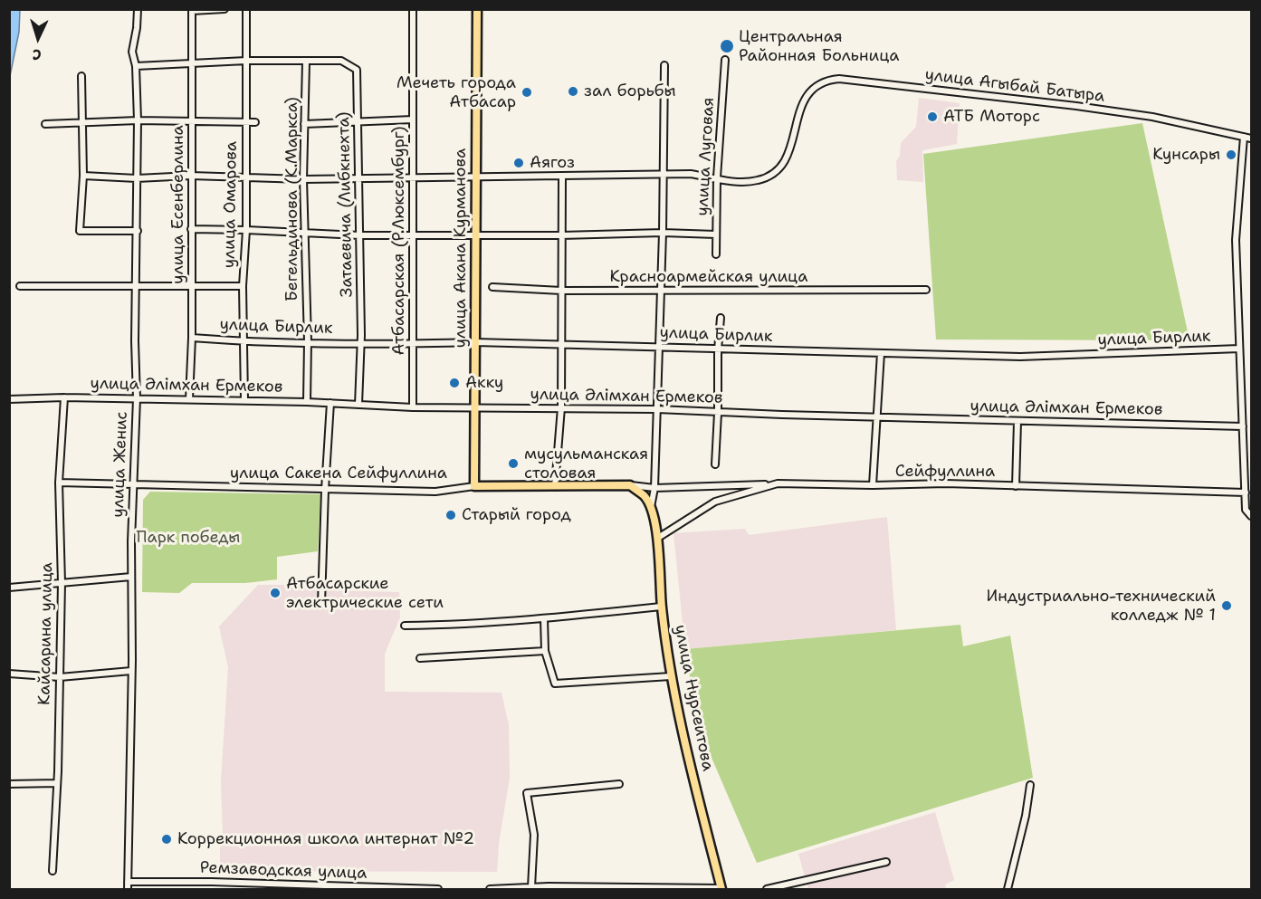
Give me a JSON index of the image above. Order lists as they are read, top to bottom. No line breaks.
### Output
{"streets":{"main road":["улица Акана Курманова","улица Сакена Сейфуллина","улица Нурсеитова"],"street":["улица Агыбай Батыра","улица Луговая","Бегельдинова (К.Маркса)","улица Есенберлина","улица Омарова","Затаевича (Либкнехта)","Атбасарская (Р.Люксембург)","Красноармейская улица","улица Бирлик","улица Әлімхан Ермеков","улица Женис","Сейфуллина","Кайсарина улица","Ремзаводская улица"]},"crossings":[["улица Агыбай Батыра","улица Луговая"],["улица Агыбай Батыра","Бегельдинова (К.Маркса)"],["улица Агыбай Батыра","улица Есенберлина"],["улица Агыбай Батыра","улица Омарова"],["улица Агыбай Батыра","Затаевича (Либкнехта)"],["улица Агыбай Батыра","Атбасарская (Р.Люксембург)"],["улица Агыбай Батыра","улица Акана Курманова"],["улица Агыбай Батыра","улица Женис"],["Бегельдинова (К.Маркса)","Затаевича (Либкнехта)"],["Бегельдинова (К.Маркса)","улица Бирлик"],["Бегельдинова (К.Маркса)","улица Әлімхан Ермеков"],["улица Есенберлина","улица Бирлик"],["улица Есенберлина","улица Әлімхан Ермеков"],["улица Омарова","улица Бирлик"],["улица Омарова","улица Әлімхан Ермеков"],["Затаевича (Либкнехта)","улица Бирлик"],["Затаевича (Либкнехта)","улица Әлімхан Ермеков"],["Атбасарская (Р.Люксембург)","улица Бирлик"],["Атбасарская (Р.Люксембург)","улица Әлімхан Ермеков"],["улица Акана Курманова","улица Бирлик"],["улица Акана Курманова","улица Әлімхан Ермеков"],["улица Акана Курманова","улица Сакена Сейфуллина"],["улица Әлімхан Ермеков","улица Женис"],["улица Әлімхан Ермеков","Кайсарина улица"],["улица Женис","улица Сакена Сейфуллина"],["улица Женис","Ремзаводская улица"],["Сейфуллина","улица Сакена Сейфуллина"],["Сейфуллина","улица Нурсеитова"],["улица Сакена Сейфуллина","Кайсарина улица"],["улица Сакена Сейфуллина","улица Нурсеитова"]],"parks":["Парк победы"],"places":["Центральная Районная Больница","зал борьбы","Мечеть города Атбасар","АТБ Моторс","Кунсары","Аягоз","Акку","мусульманская столовая","Старый город","Атбасарские электрические сети","Индустриально-технический колледж № 1","Коррекционная школа интернат №2"],"north":"bottom"}
